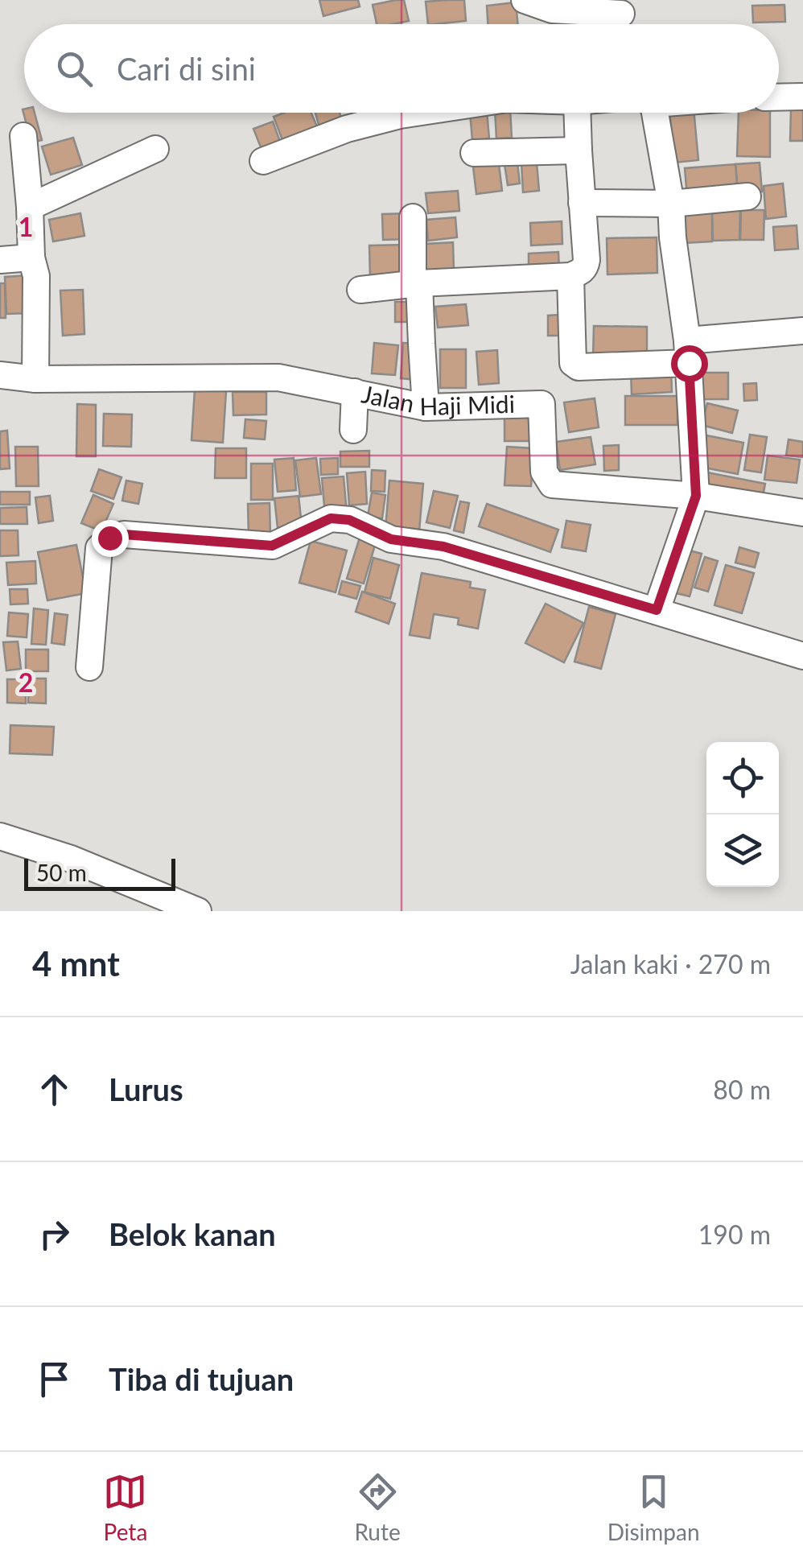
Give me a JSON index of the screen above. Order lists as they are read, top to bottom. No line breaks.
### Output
{"streets":{"street":["Jalan Haji Midi"]},"scale_bar":"50 m","page":{"search":"Cari di sini","scale":"50 m","heading":["4 mnt","Jalan kaki · 270 m"],"list":[["Lurus","80 m"],["Belok kanan","190 m"],"Tiba di tujuan"],"nav":["Peta","Rute","Disimpan"]},"grid":{"rows":["1","2"]}}
